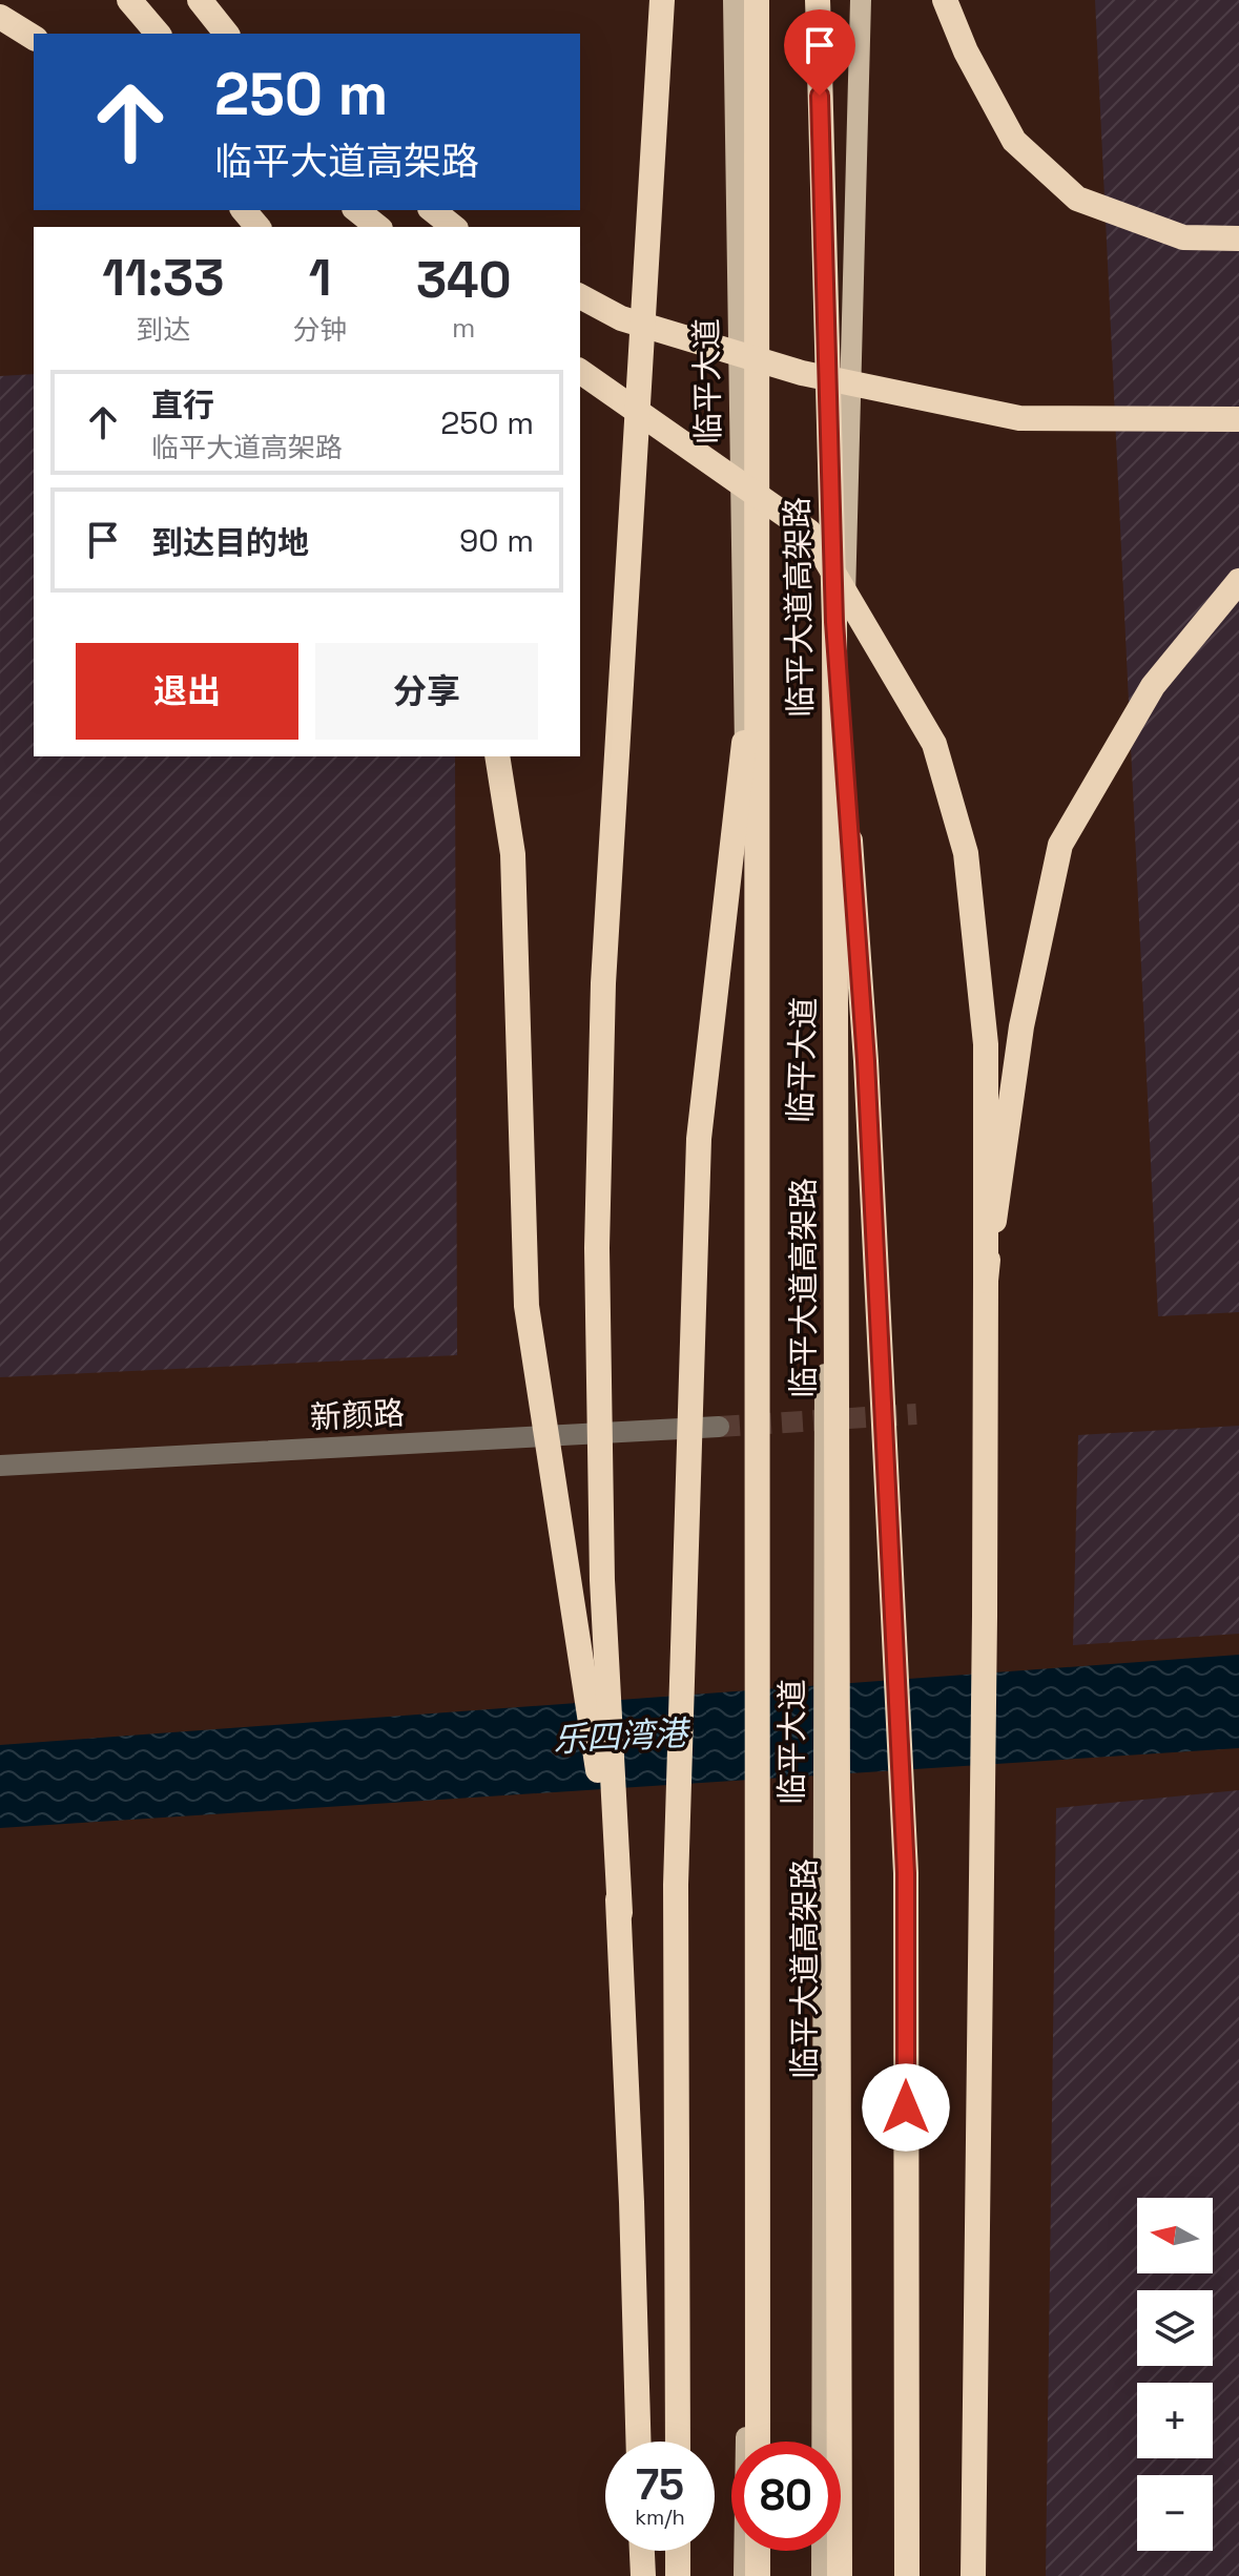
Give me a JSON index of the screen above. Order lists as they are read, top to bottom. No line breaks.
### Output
{"streets":{"highway":["临平大道高架路"],"main road":["临平大道"],"street":["新颜路"]},"water":["乐四湾港"],"north":"left","page":{"turn":["250 m","临平大道高架路"],"eta":["11:33","到达","1","分钟","340","m"],"list":[{"name":"直行","note":"临平大道高架路","value":"250 m"},{"name":"到达目的地","value":"90 m"}],"buttons":["退出","分享"],"map_buttons":["+","−"],"speed":"75 km/h","limit":"80"}}
